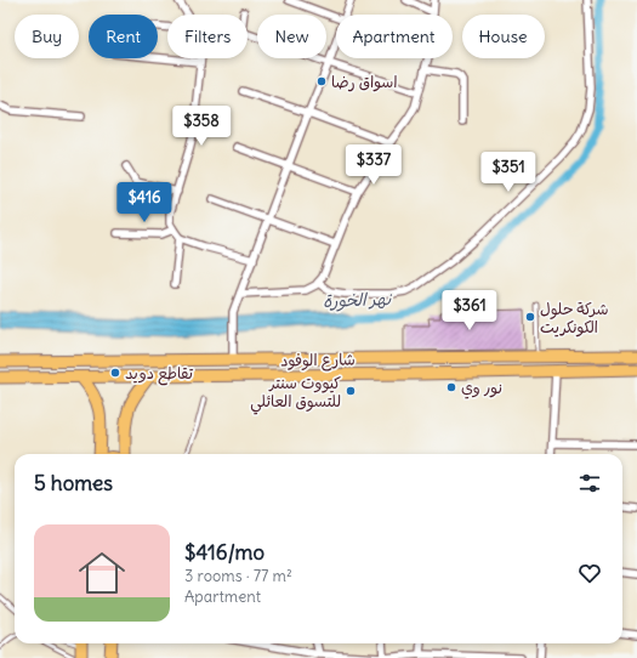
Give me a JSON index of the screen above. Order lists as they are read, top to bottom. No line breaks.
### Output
{"streets":{"main road":["شارع الوفود"]},"water":["نهر الخورة"],"places":["اسواق رضا","شركة حلول الكونكريت","تقاطع دويد","نور وي","كيووت سنتر للتسوق العائلي"],"page":{"chip":["Buy","Rent","Filters","New","Apartment","House"],"price":["$358","$337","$351","$416","$361"],"heading":"5 homes","list":[{"name":"$416/mo","note":"3 rooms · 77 m² · Apartment"}]}}
